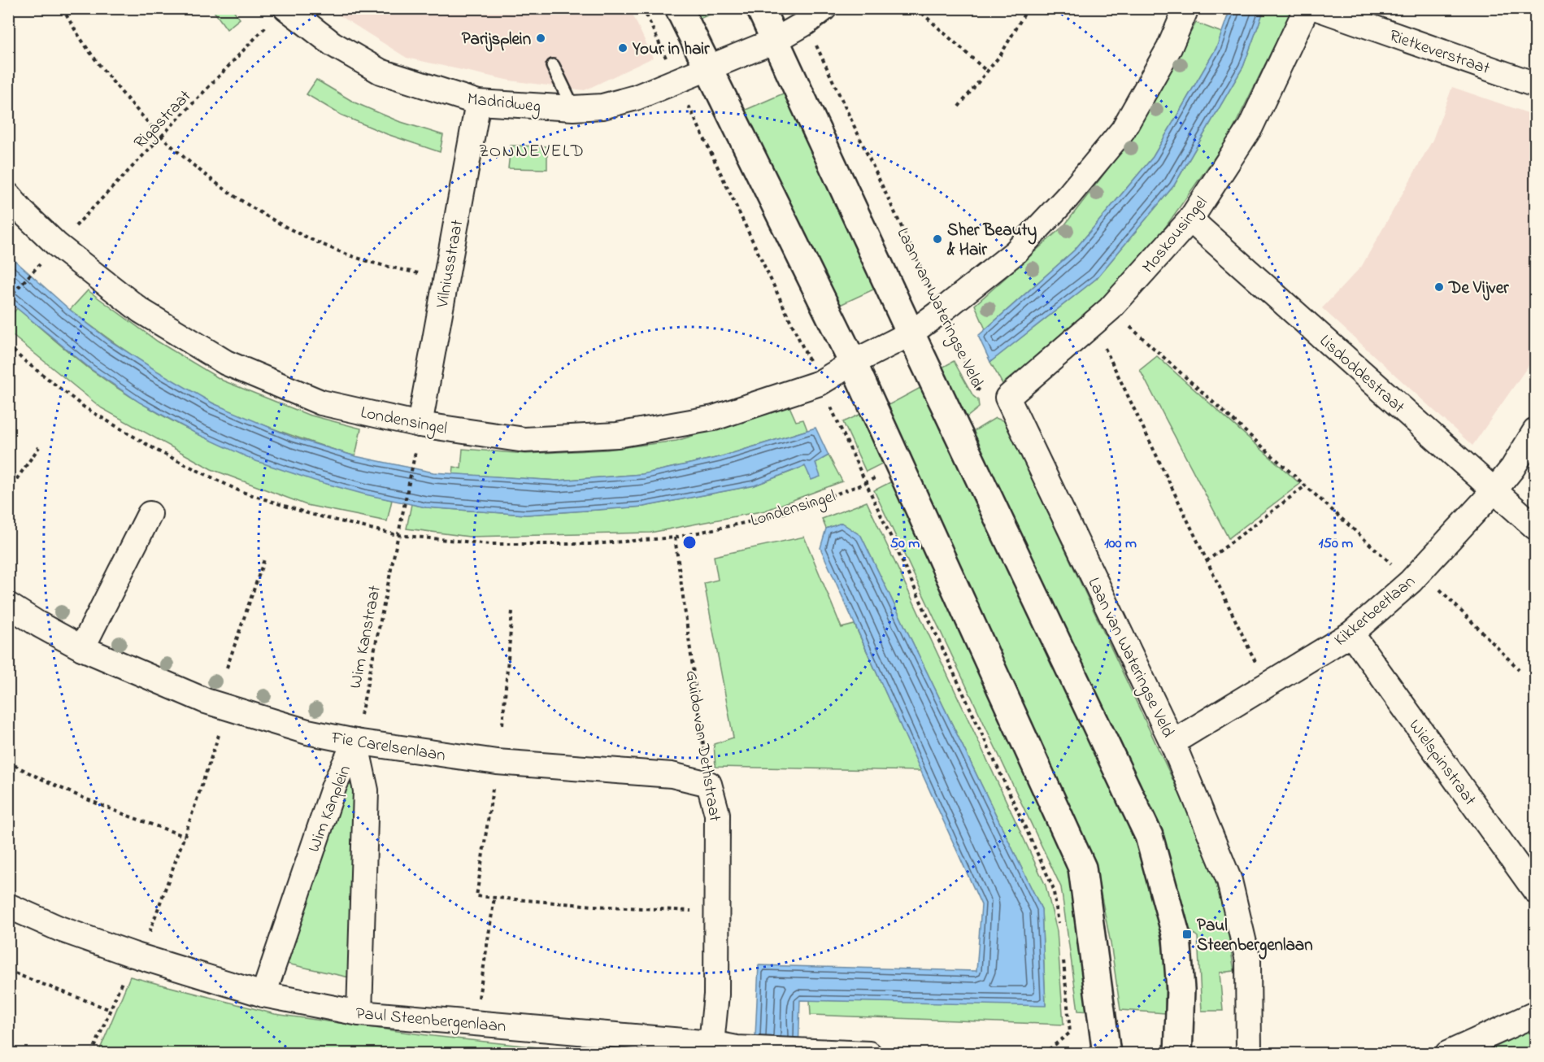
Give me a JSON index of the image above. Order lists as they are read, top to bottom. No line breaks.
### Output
{"streets":{"street":["Rietkeverstraat","Madridweg","Moskousingel","Vilniusstraat","Laan van Wateringse Veld","Lisdoddestraat","Londensingel","Kikkerbeetlaan","Fie Carelsenlaan","Guido van Dethstraat","Wielspinstraat","Wim Kanplein","Paul Steenbergenlaan"],"path":["Rigastraat","Wim Kanstraat"]},"crossings":[["Madridweg","Rigastraat"],["Madridweg","Vilniusstraat"],["Rigastraat","Londensingel"],["Moskousingel","Laan van Wateringse Veld"],["Moskousingel","Lisdoddestraat"],["Vilniusstraat","Londensingel"],["Laan van Wateringse Veld","Kikkerbeetlaan"],["Lisdoddestraat","Kikkerbeetlaan"],["Londensingel","Wim Kanstraat"],["Londensingel","Guido van Dethstraat"],["Kikkerbeetlaan","Wielspinstraat"],["Wim Kanstraat","Fie Carelsenlaan"],["Wim Kanstraat","Wim Kanplein"],["Fie Carelsenlaan","Guido van Dethstraat"],["Fie Carelsenlaan","Wim Kanplein"],["Guido van Dethstraat","Paul Steenbergenlaan"],["Wim Kanplein","Paul Steenbergenlaan"]],"districts":["ZONNEVELD"],"places":{"other":["Parijsplein","Your in hair","Sher Beauty & Hair","De Vijver"],"transit":["Paul Steenbergenlaan"]},"rings":["50 m","100 m","150 m"]}
